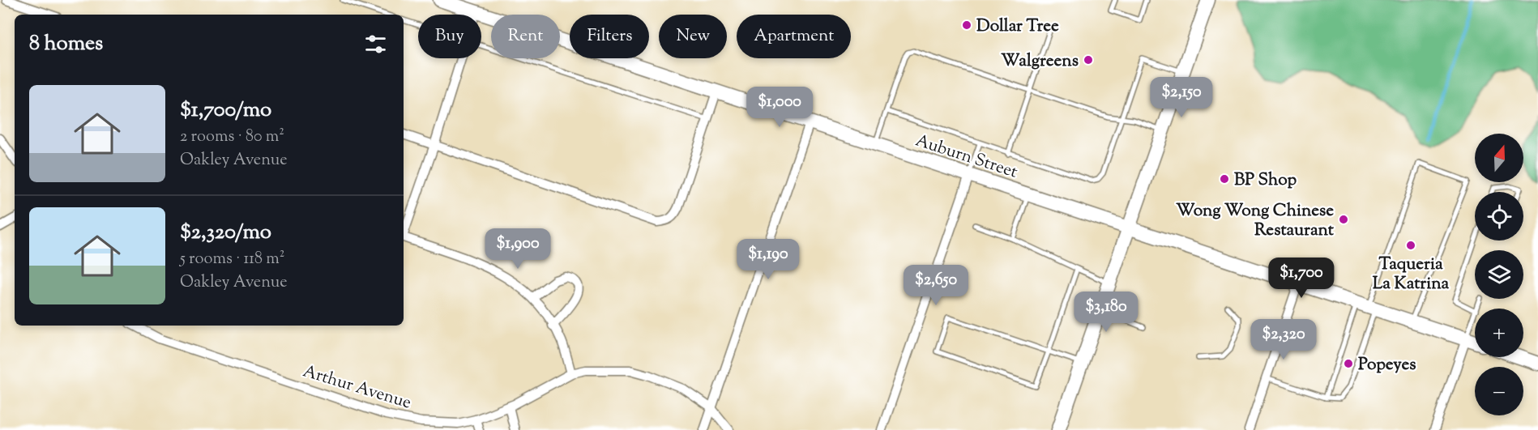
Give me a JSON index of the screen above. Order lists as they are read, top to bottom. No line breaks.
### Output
{"streets":{"main road":["Auburn Street"],"street":["Arthur Avenue"]},"places":["Dollar Tree","Walgreens","BP Shop","Wong Wong Chinese Restaurant","Taqueria La Katrina","Popeyes"],"north":"top","page":{"chip":["Buy","Rent","Filters","New","Apartment"],"heading":"8 homes","list":[{"name":"$1,700/mo","note":"2 rooms · 80 m² · Oakley Avenue"},{"name":"$2,320/mo","note":"5 rooms · 118 m² · Oakley Avenue"}],"price":["$2,150","$1,000","$1,900","$1,190","$1,700","$2,650","$3,180","$2,320"],"map_buttons":["+","−"]}}
